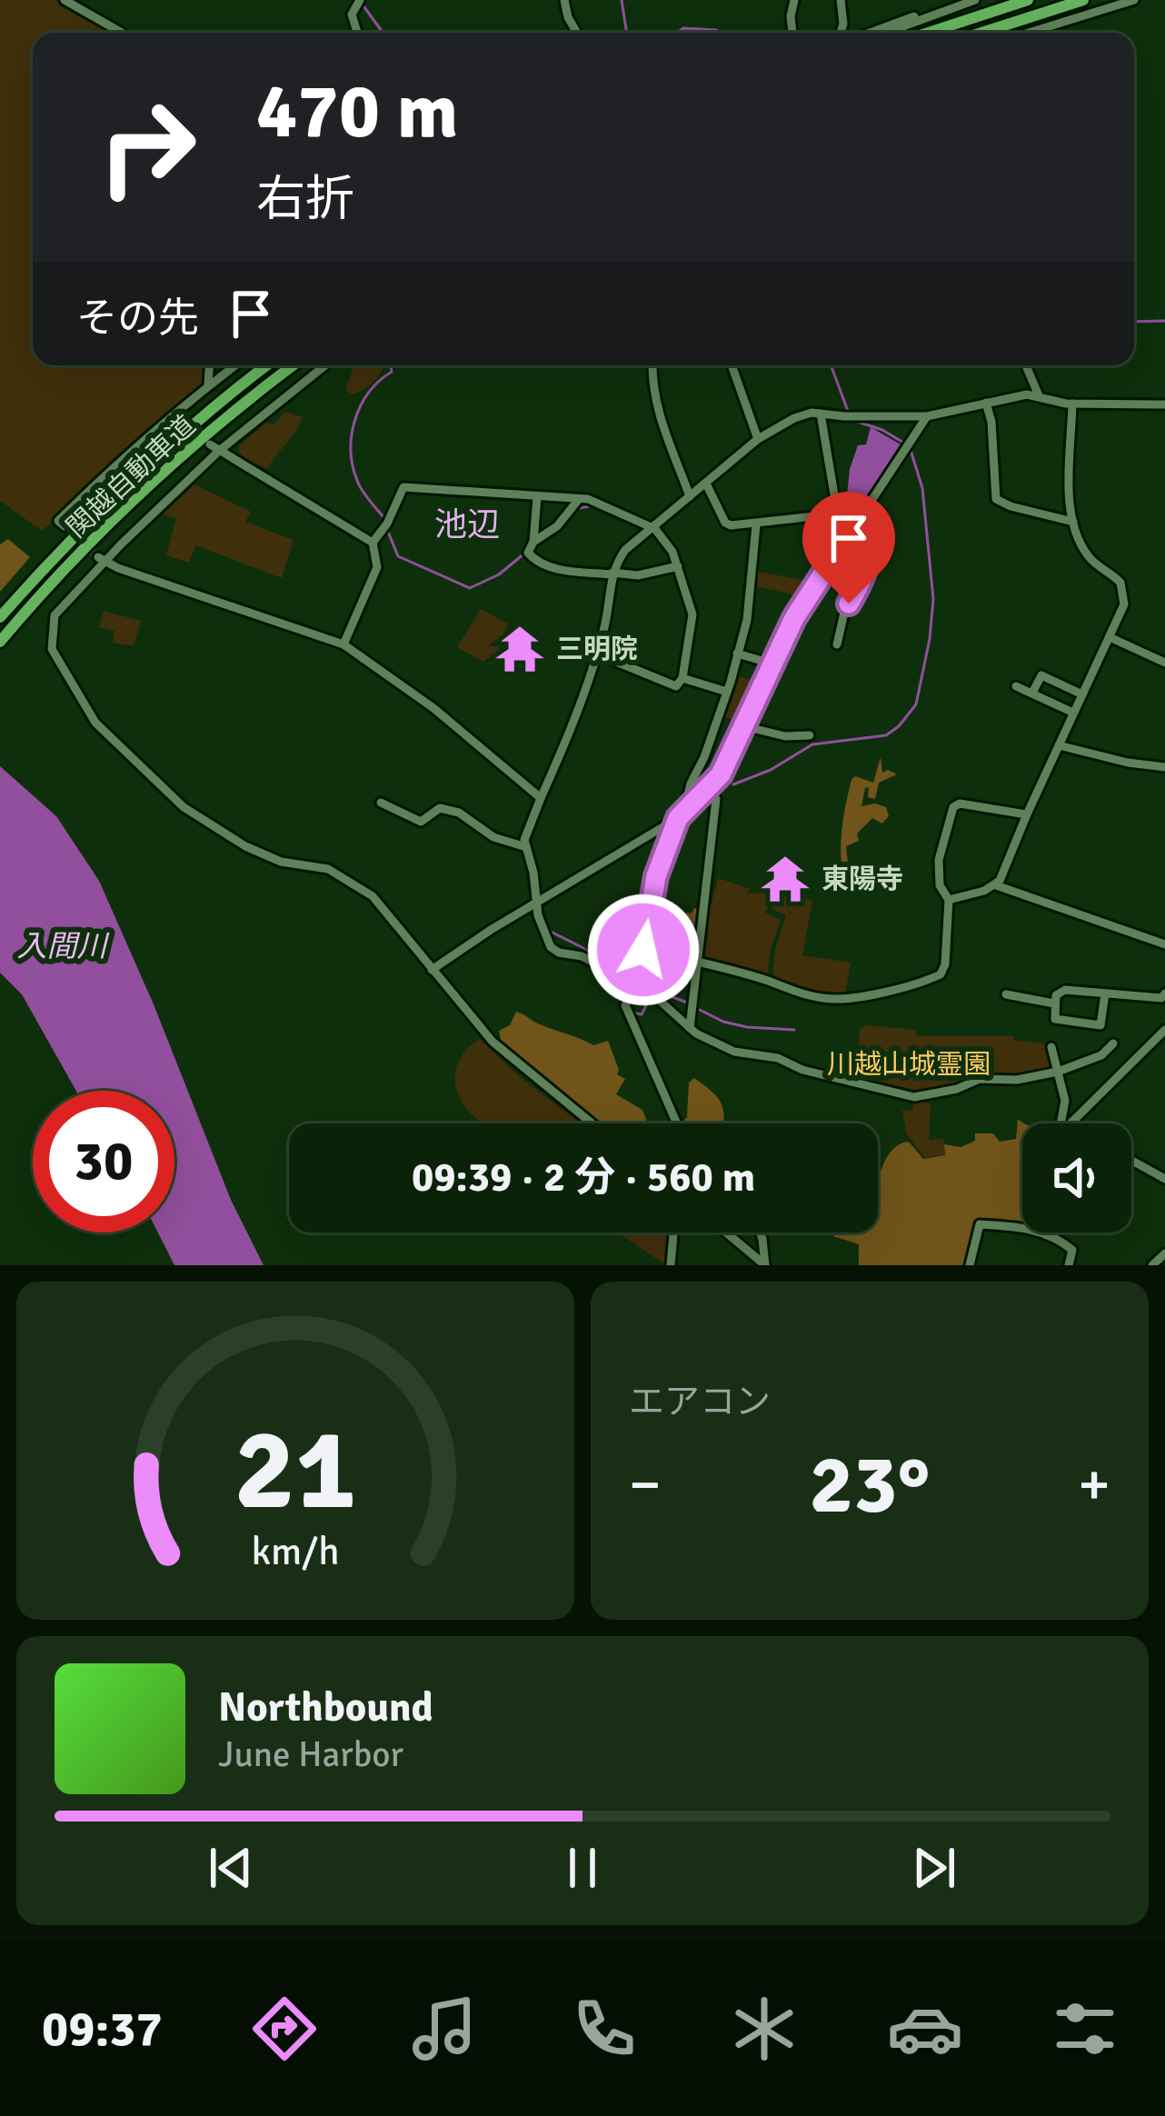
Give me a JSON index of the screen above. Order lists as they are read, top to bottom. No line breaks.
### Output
{"streets":{"highway":["関越自動車道"]},"districts":["池辺"],"water":["入間川"],"parks":["川越山城霊園"],"places":{"temple":["三明院","東陽寺"]},"page":{"turn":["470 m","右折"],"then":"その先","limit":"30","trip":"09:39 · 2 分 · 560 m","tile":"エアコン","heat":["−","23°","+"],"song":["Northbound","June Harbor"],"tabs":"09:37","gauge":["21","km/h"]}}
